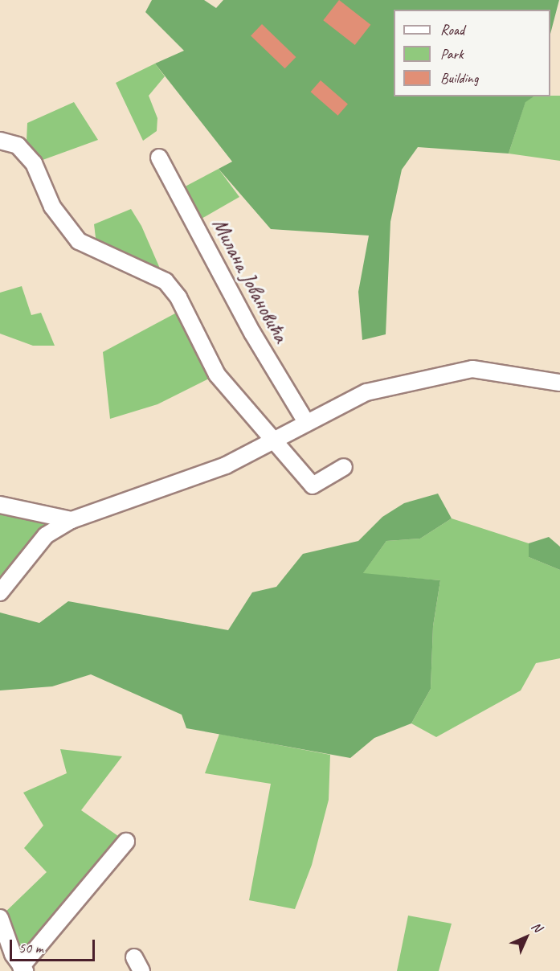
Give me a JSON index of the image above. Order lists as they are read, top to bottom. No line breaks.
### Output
{"streets":{"street":["Милана Јовановића"]},"legend":["Road","Park","Building"],"scale_bar":"50 m","north":"top right"}
